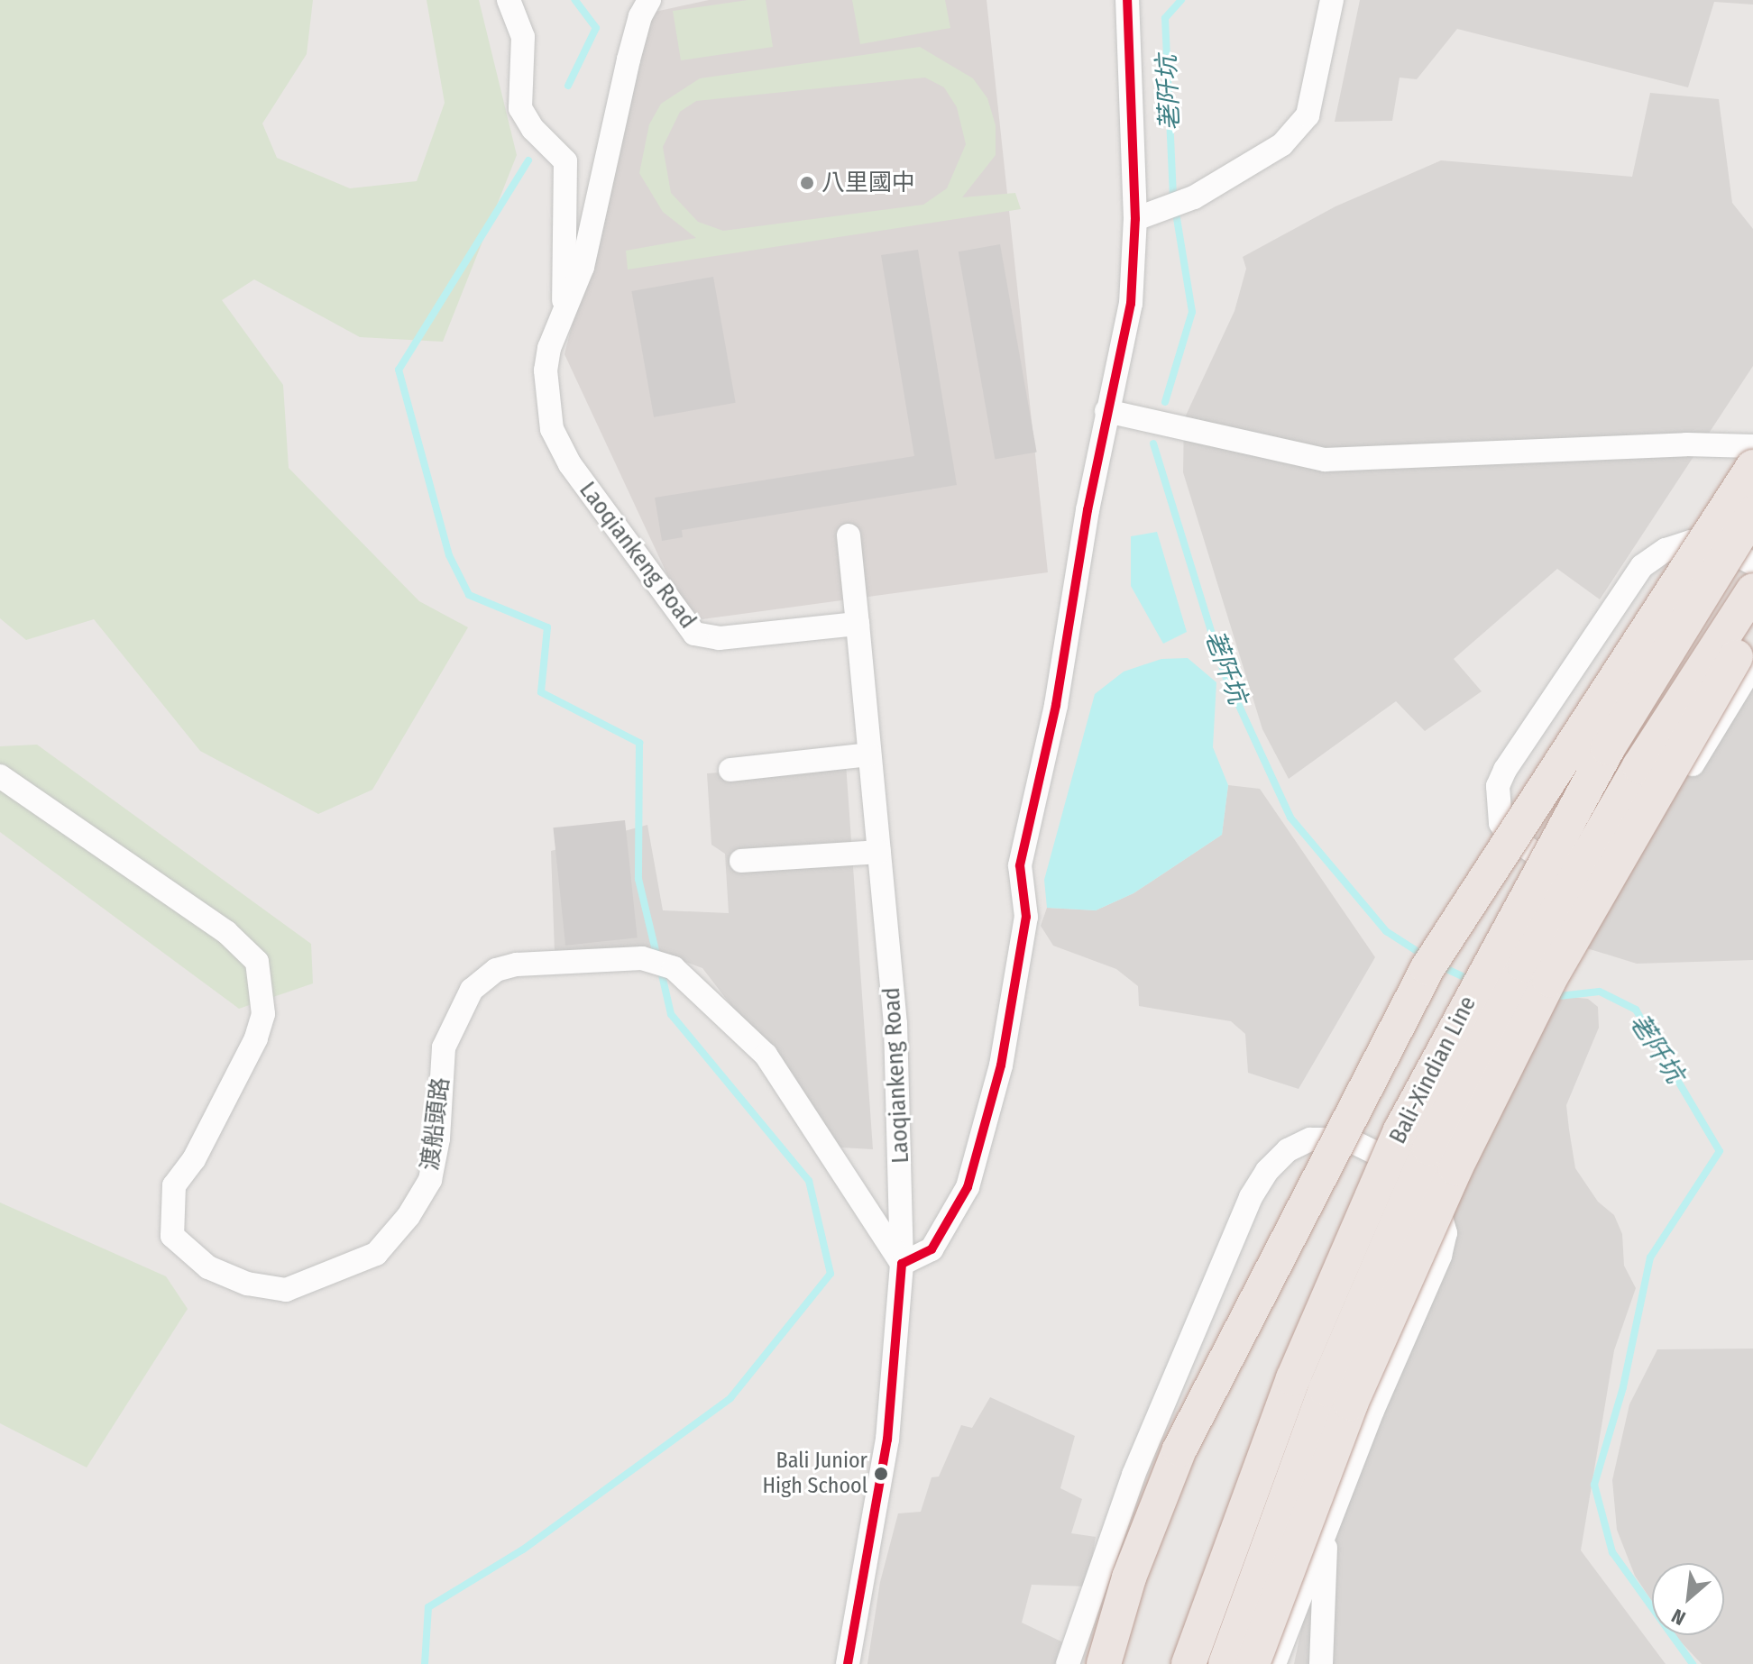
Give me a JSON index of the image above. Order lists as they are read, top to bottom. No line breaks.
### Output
{"streets":{"highway":["Bali-Xindian Line"],"street":["Laoqiankeng Road","渡船頭路"]},"crossings":[["Laoqiankeng Road","渡船頭路"]],"water":["荖阡坑"],"places":["八里國中","Bali Junior High School"],"north":"bottom left"}
